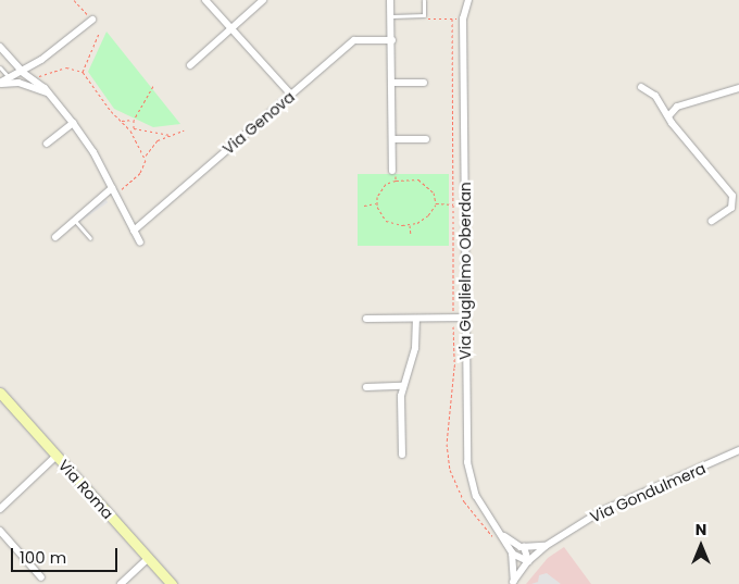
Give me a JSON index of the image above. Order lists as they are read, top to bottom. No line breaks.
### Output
{"streets":{"main road":["Via Roma"],"street":["Via Genova","Via Guglielmo Oberdan","Via Gondulmera"]},"crossings":[["Via Guglielmo Oberdan","Via Gondulmera"]],"scale_bar":"100 m","north":"top"}
